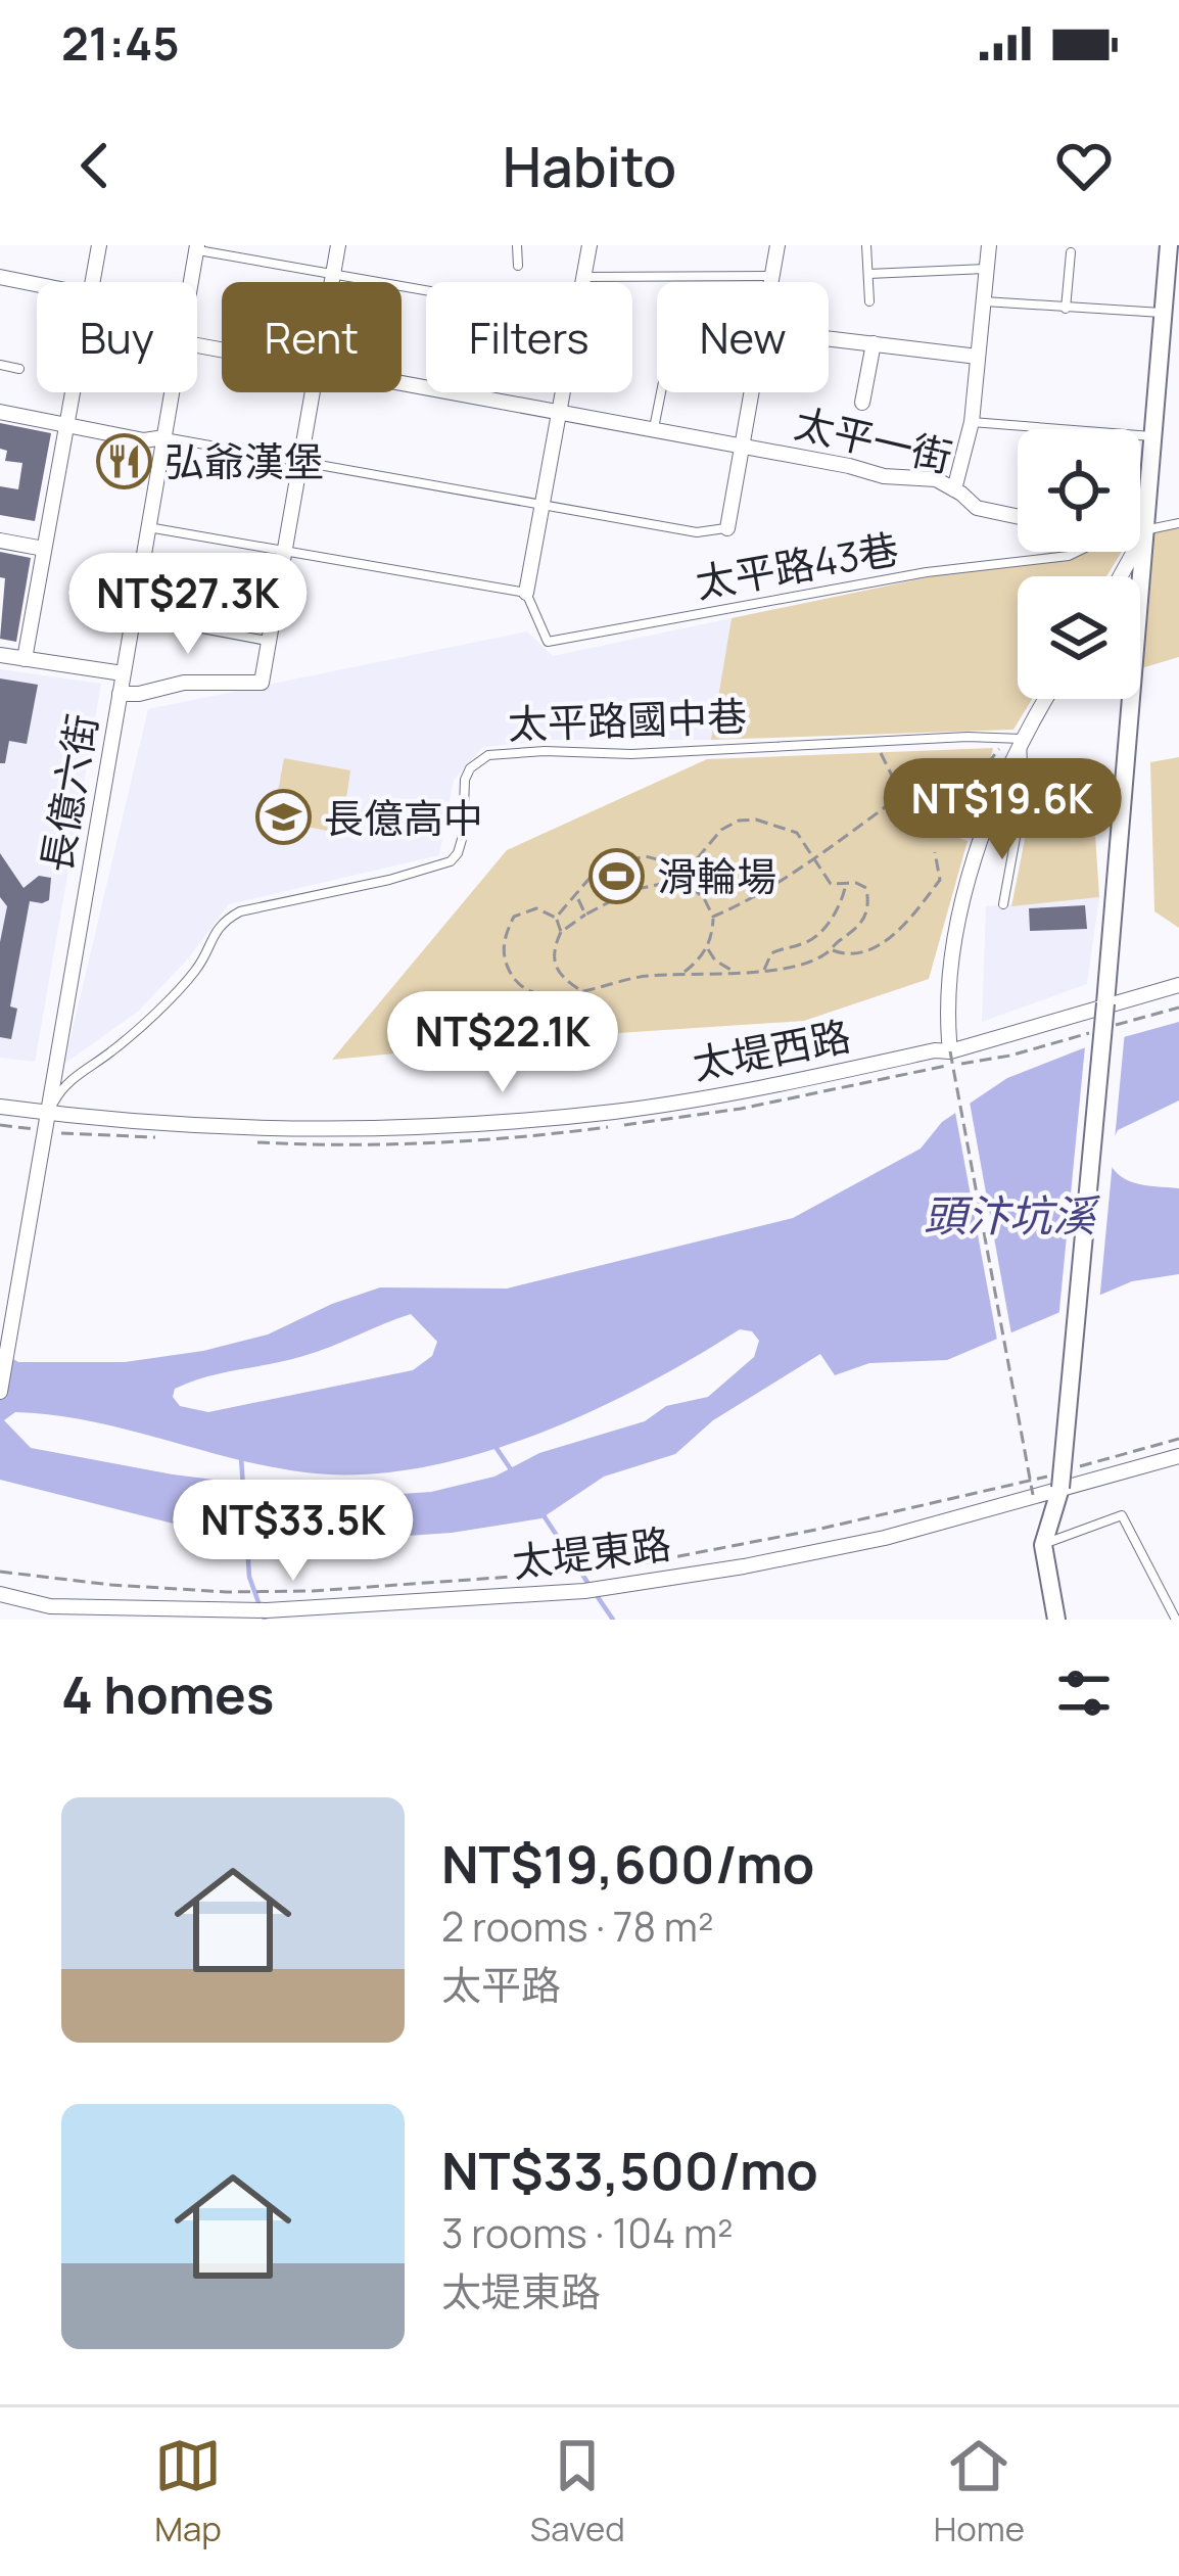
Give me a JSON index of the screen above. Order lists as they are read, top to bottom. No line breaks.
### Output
{"streets":{"street":["太平一街","長億六街","太堤西路","太堤東路"],"lane":["太平路43巷","太平路國中巷"]},"crossings":[["太平路國中巷","長億六街"],["太平路國中巷","太堤西路"],["長億六街","太堤西路"]],"water":["頭汴坑溪"],"places":{"restaurant":["弘爺漢堡"],"school or university":["長億高中"],"sports":["滑輪場"]},"page":{"status":"21:45","header":"Habito","chip":["Buy","Rent","Filters","New"],"price":["NT$27.3K","NT$19.6K","NT$22.1K","NT$33.5K"],"heading":"4 homes","list":[{"name":"NT$19,600/mo","note":"2 rooms · 78 m² · 太平路"},{"name":"NT$33,500/mo","note":"3 rooms · 104 m² · 太堤東路"}],"tabs":["Map","Saved","Home"]}}
